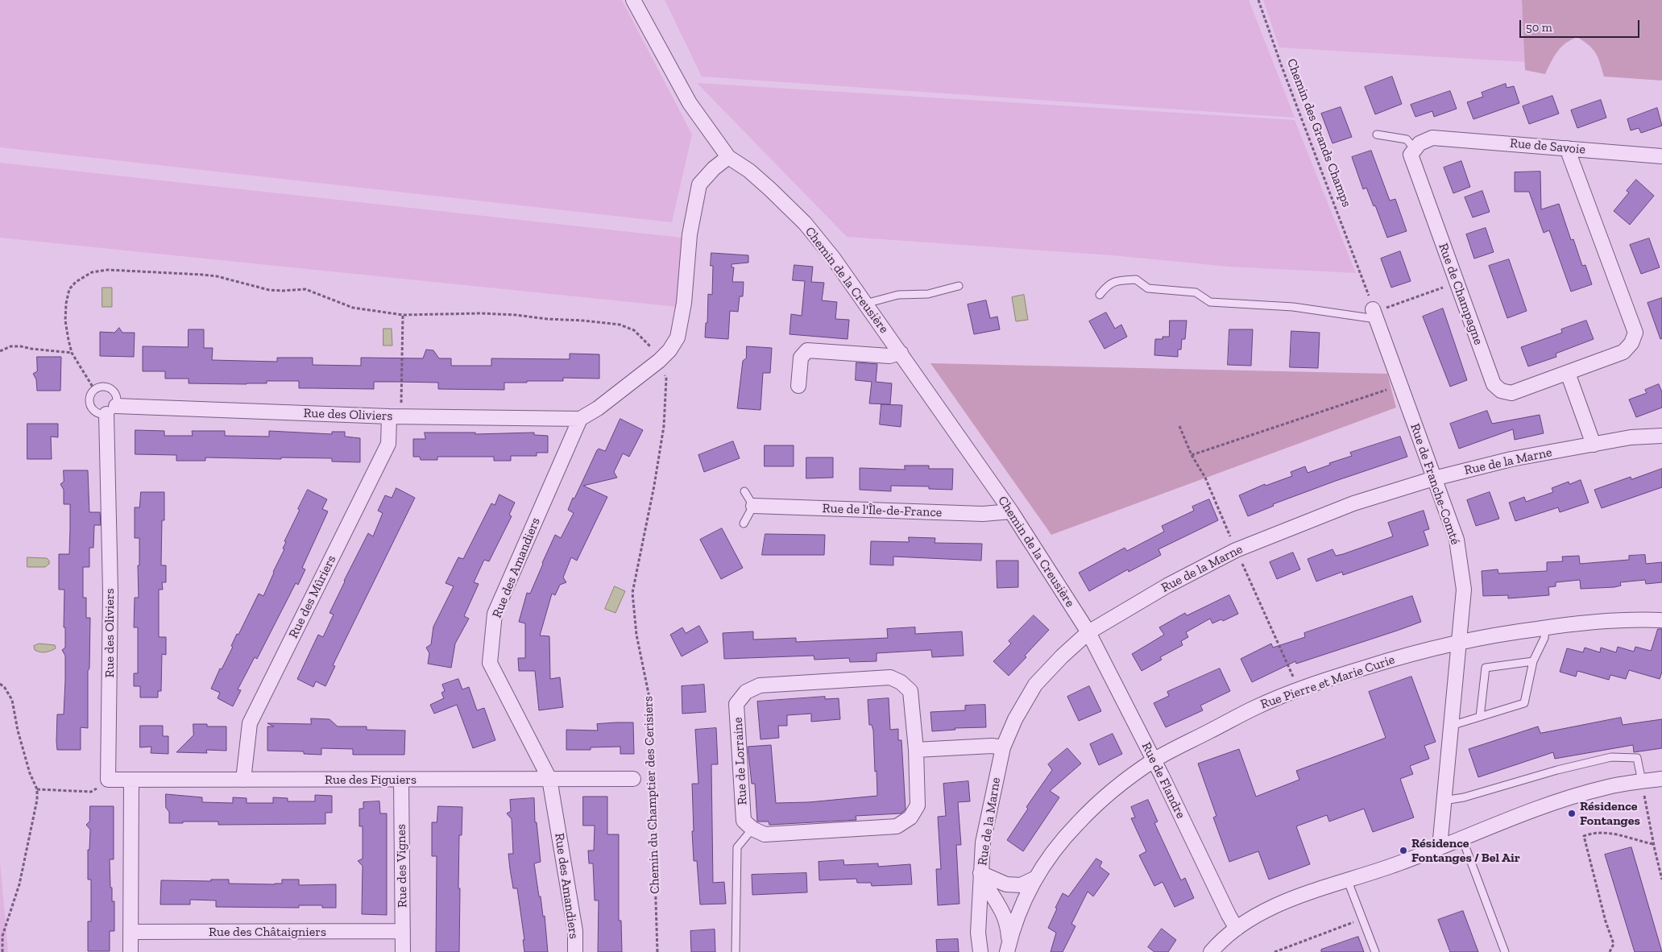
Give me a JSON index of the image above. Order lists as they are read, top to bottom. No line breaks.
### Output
{"streets":{"street":["Rue de Savoie","Chemin de la Creusière","Rue de Champagne","Rue des Oliviers","Rue de la Marne","Rue de Franche-Comté","Rue de l'Île-de-France","Rue des Amandiers","Rue des Mûriers","Rue Pierre et Marie Curie","Rue de Lorraine","Rue des Figuiers","Rue de Flandre","Rue des Vignes","Rue des Châtaigniers"],"path":["Chemin des Grands Champs","Chemin du Champtier des Cerisiers"]},"crossings":[["Chemin des Grands Champs","Rue de Franche-Comté"],["Rue de Savoie","Rue de Champagne"],["Chemin de la Creusière","Rue de la Marne"],["Chemin de la Creusière","Rue de l'Île-de-France"],["Chemin de la Creusière","Rue de Flandre"],["Rue des Oliviers","Rue des Amandiers"],["Rue des Oliviers","Rue des Mûriers"],["Rue des Oliviers","Rue des Figuiers"],["Rue de la Marne","Rue de Franche-Comté"],["Rue de la Marne","Rue de Flandre"],["Rue de Franche-Comté","Rue Pierre et Marie Curie"],["Rue des Amandiers","Rue des Figuiers"],["Rue des Mûriers","Rue des Figuiers"],["Rue Pierre et Marie Curie","Rue de Flandre"],["Rue des Figuiers","Rue des Vignes"],["Rue des Vignes","Rue des Châtaigniers"]],"places":["Résidence Fontanges","Résidence Fontanges / Bel Air"],"scale_bar":"50 m"}
